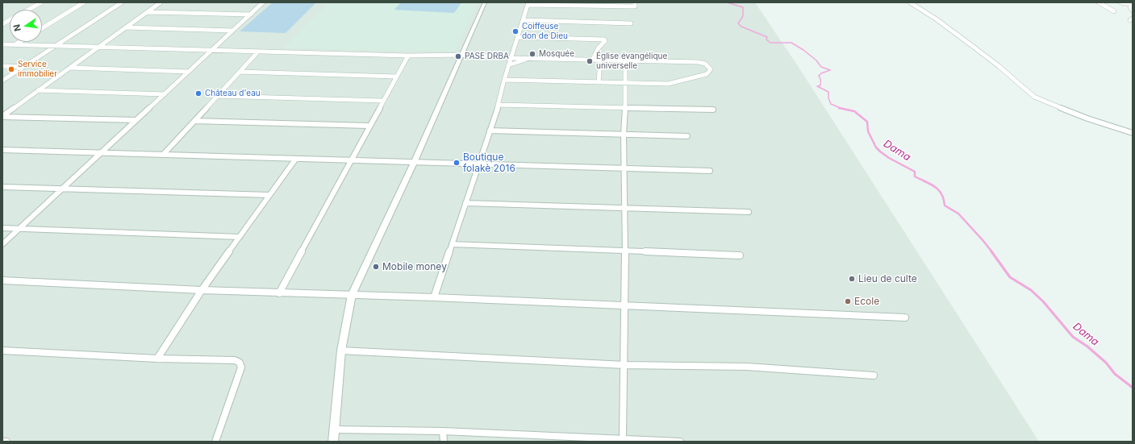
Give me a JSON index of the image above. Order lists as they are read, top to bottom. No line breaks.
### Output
{"water":["Dama"],"places":["Coiffeuse don de Dieu","Mosquée","PASE DRBA","Église évangélique universelle","Service immobilier","Château d'eau","Boutique folakè 2016","Mobile money","Lieu de culte","Ecole"],"north":"left"}
